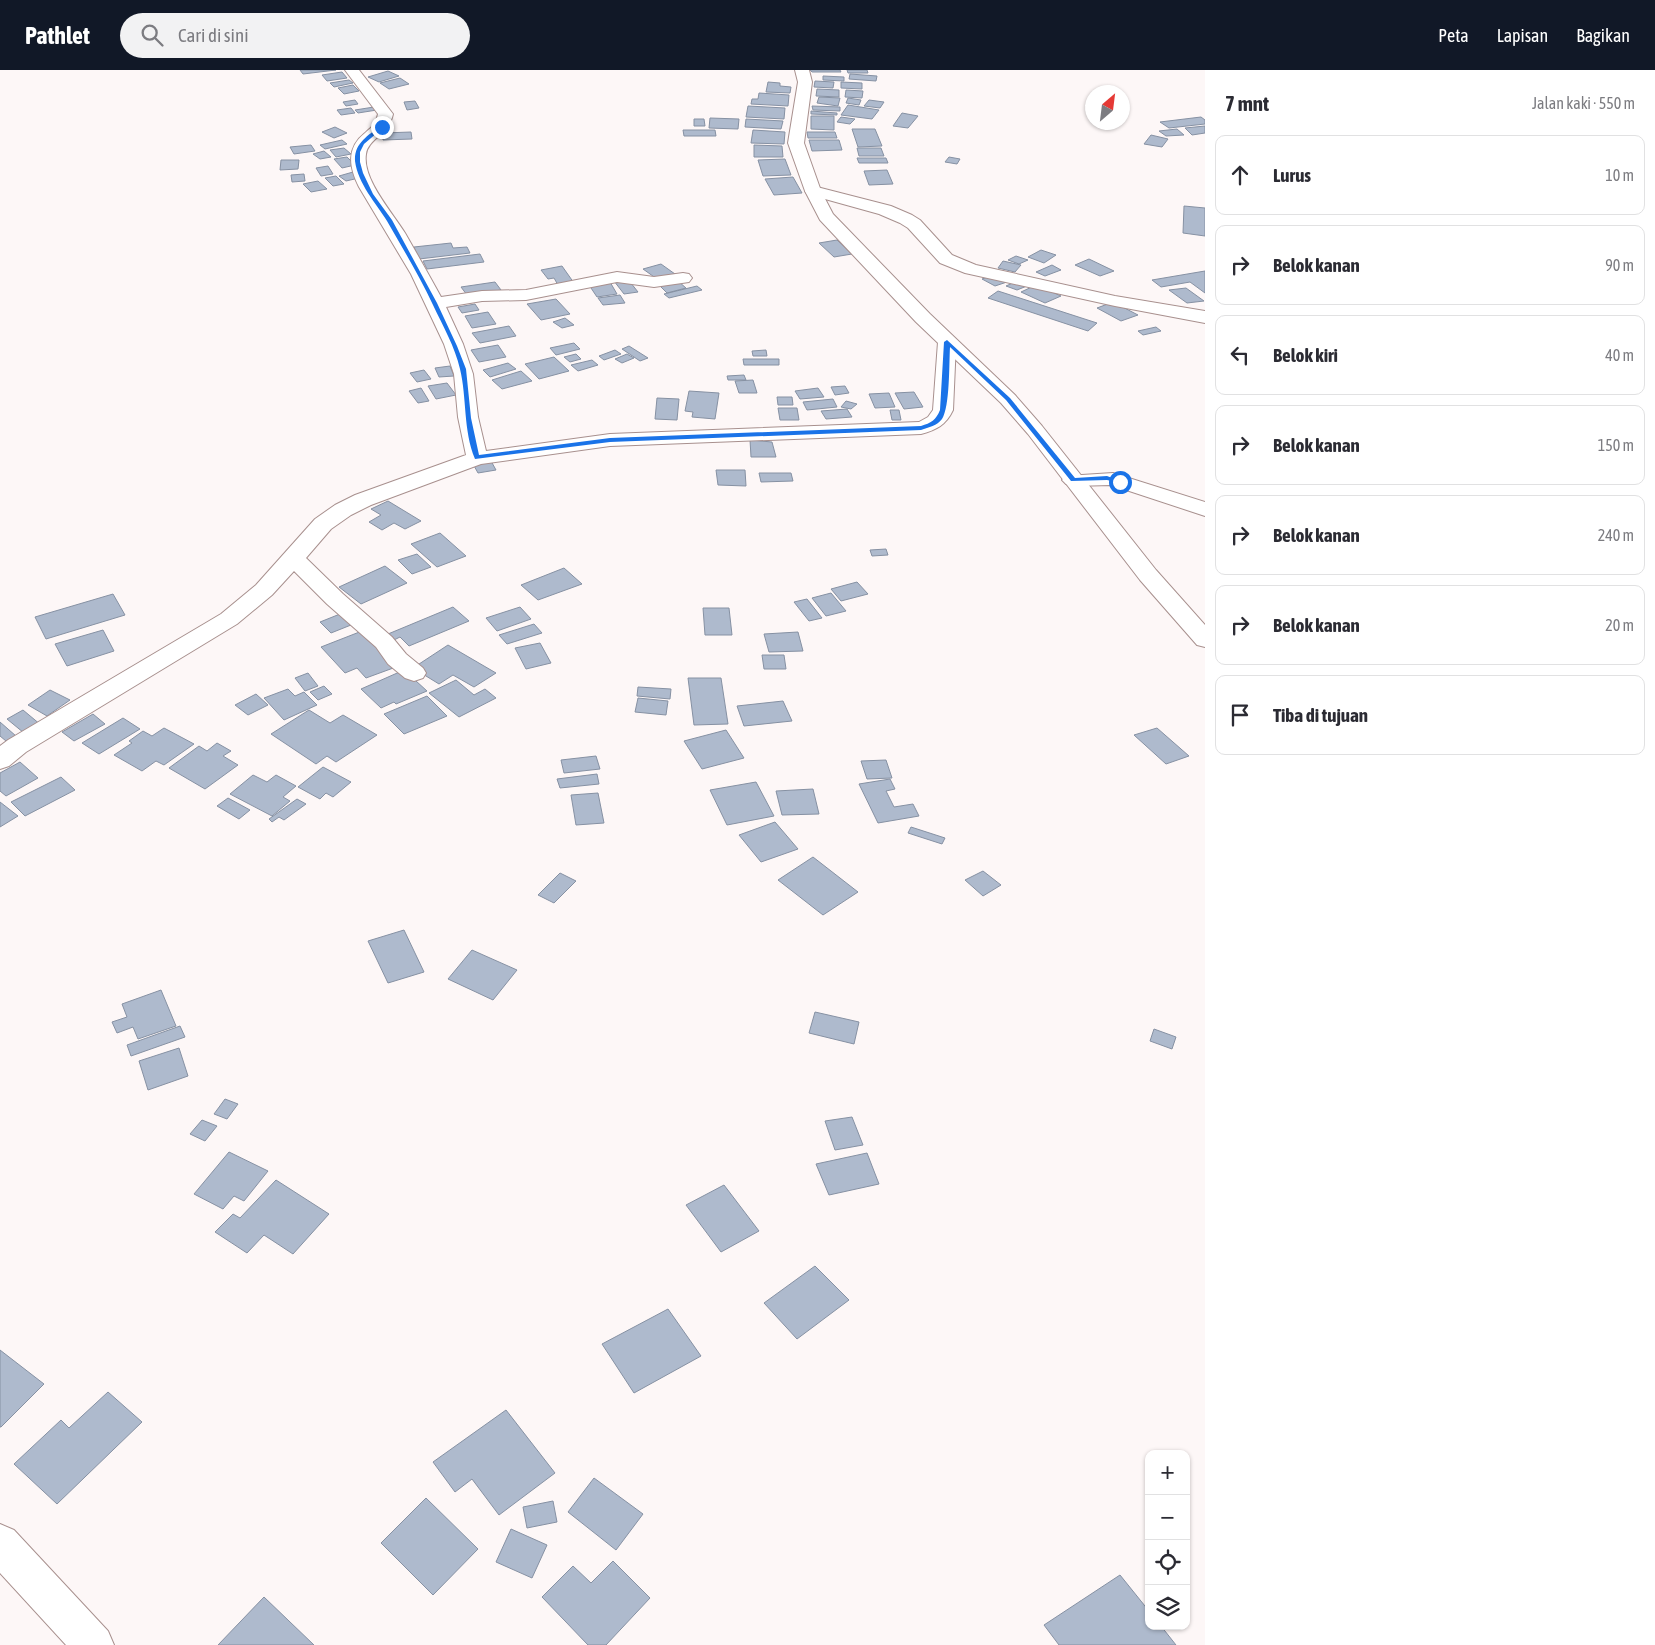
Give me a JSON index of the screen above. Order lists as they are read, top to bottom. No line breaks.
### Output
{"north":"top right","page":{"header":"Pathlet","search":"Cari di sini","nav":["Peta","Lapisan","Bagikan"],"heading":["7 mnt","Jalan kaki · 550 m"],"list":[["Lurus","10 m"],["Belok kanan","90 m"],["Belok kiri","40 m"],["Belok kanan","150 m"],["Belok kanan","240 m"],["Belok kanan","20 m"],"Tiba di tujuan"],"map_buttons":["+","−"]}}
